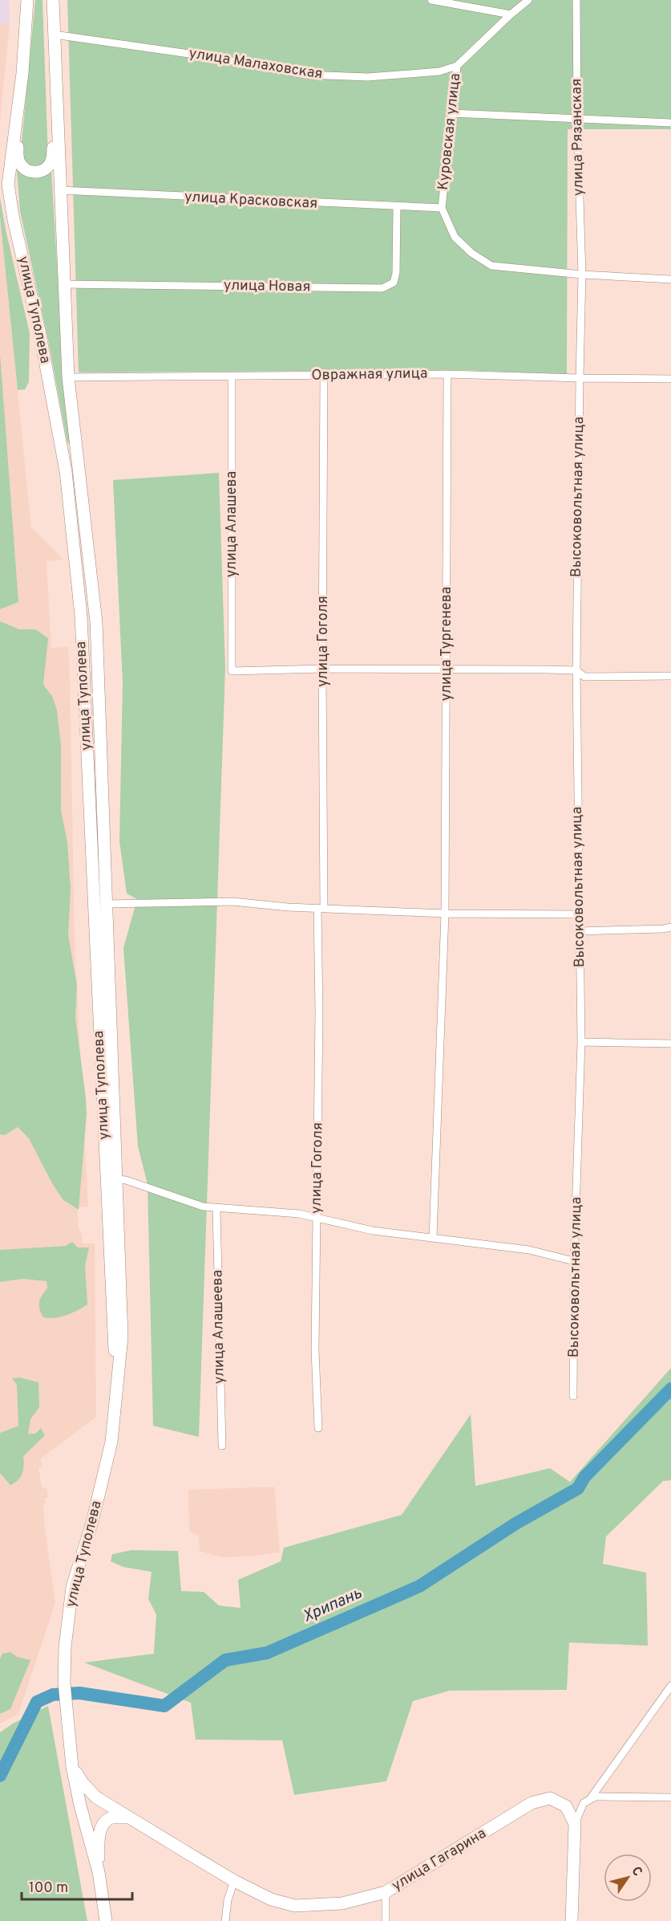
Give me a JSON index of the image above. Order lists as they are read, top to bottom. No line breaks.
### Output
{"streets":{"main road":["улица Туполева","улица Гагарина"],"street":["улица Малаховская","Куровская улица","улица Рязанская","улица Красковская","улица Новая","Овражная улица","Высоковольтная улица","улица Алашева","улица Гоголя","улица Тургенева","улица Алашеева"]},"crossings":[["улица Малаховская","Куровская улица"],["улица Малаховская","улица Туполева"],["Куровская улица","улица Красковская"],["улица Рязанская","Овражная улица"],["улица Рязанская","Высоковольтная улица"],["улица Красковская","улица Новая"],["улица Красковская","улица Туполева"],["улица Новая","улица Туполева"],["улица Туполева","Овражная улица"],["улица Туполева","улица Гагарина"],["Овражная улица","Высоковольтная улица"],["Овражная улица","улица Алашева"],["Овражная улица","улица Гоголя"],["Овражная улица","улица Тургенева"],["улица Алашева","улица Гоголя"]],"water":["Хрипань"],"scale_bar":"100 m","north":"top right"}
